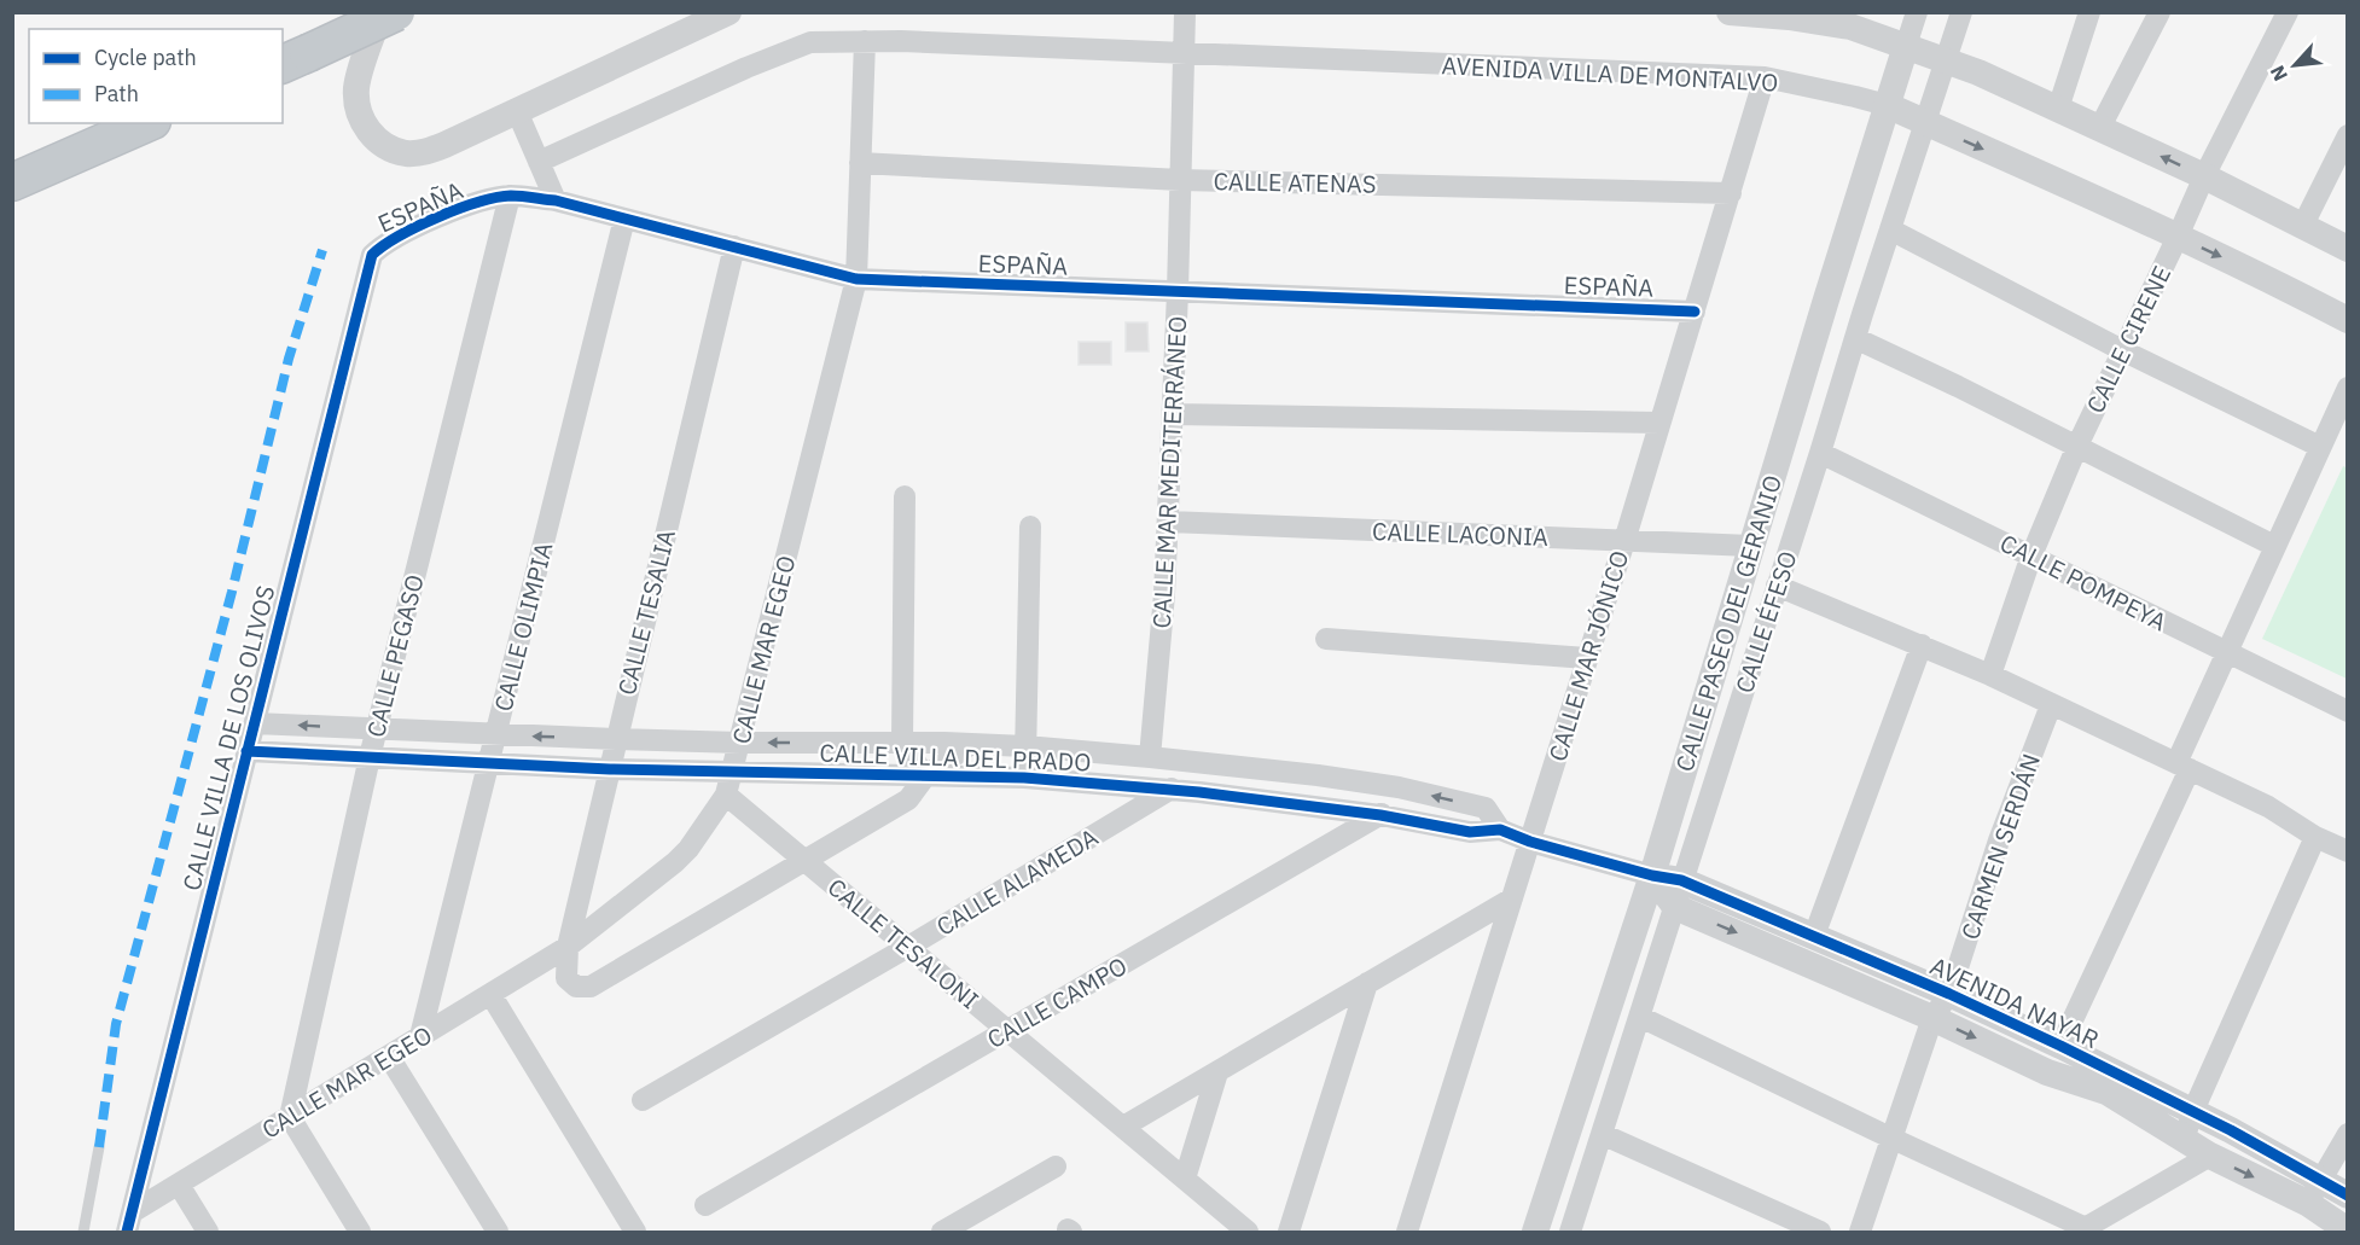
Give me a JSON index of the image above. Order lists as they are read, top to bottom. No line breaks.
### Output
{"streets":{"street":["AVENIDA VILLA DE MONTALVO","CALLE ATENAS","ESPAÑA","CALLE CIRENE","CALLE MAR MEDITERRÁNEO","CALLE LACONIA","CALLE POMPEYA","CALLE TESALIA","CALLE ÉFESO","CALLE PASEO DEL GERANIO","CALLE OLIMPIA","CALLE MAR EGEO","CALLE PEGASO","CALLE MAR JÓNICO","CALLE VILLA DE LOS OLIVOS","CALLE VILLA DEL PRADO","CARMEN SERDÁN","CALLE ALAMEDA","CALLE TESALONI","CALLE CAMPO","AVENIDA NAYAR"]},"crossings":[["AVENIDA VILLA DE MONTALVO","CALLE CIRENE"],["AVENIDA VILLA DE MONTALVO","CALLE MAR MEDITERRÁNEO"],["AVENIDA VILLA DE MONTALVO","CALLE ÉFESO"],["AVENIDA VILLA DE MONTALVO","CALLE PASEO DEL GERANIO"],["AVENIDA VILLA DE MONTALVO","CALLE MAR EGEO"],["AVENIDA VILLA DE MONTALVO","CALLE MAR JÓNICO"],["CALLE ATENAS","CALLE MAR MEDITERRÁNEO"],["CALLE ATENAS","CALLE MAR EGEO"],["CALLE ATENAS","CALLE MAR JÓNICO"],["ESPAÑA","CALLE MAR MEDITERRÁNEO"],["ESPAÑA","CALLE TESALIA"],["ESPAÑA","CALLE OLIMPIA"],["ESPAÑA","CALLE MAR EGEO"],["ESPAÑA","CALLE PEGASO"],["ESPAÑA","CALLE MAR JÓNICO"],["ESPAÑA","CALLE VILLA DE LOS OLIVOS"],["CALLE CIRENE","CALLE POMPEYA"],["CALLE MAR MEDITERRÁNEO","CALLE LACONIA"],["CALLE MAR MEDITERRÁNEO","CALLE VILLA DEL PRADO"],["CALLE LACONIA","CALLE PASEO DEL GERANIO"],["CALLE LACONIA","CALLE MAR JÓNICO"],["CALLE POMPEYA","CALLE ÉFESO"],["CALLE TESALIA","CALLE MAR EGEO"],["CALLE TESALIA","CALLE VILLA DEL PRADO"],["CALLE TESALIA","CALLE TESALONI"],["CALLE ÉFESO","AVENIDA NAYAR"],["CALLE PASEO DEL GERANIO","CALLE VILLA DEL PRADO"],["CALLE OLIMPIA","CALLE MAR EGEO"],["CALLE OLIMPIA","CALLE VILLA DEL PRADO"],["CALLE MAR EGEO","CALLE PEGASO"],["CALLE MAR EGEO","CALLE VILLA DE LOS OLIVOS"],["CALLE MAR EGEO","CALLE VILLA DEL PRADO"],["CALLE MAR EGEO","CALLE TESALONI"],["CALLE PEGASO","CALLE VILLA DEL PRADO"],["CALLE MAR JÓNICO","CALLE VILLA DEL PRADO"],["CALLE VILLA DE LOS OLIVOS","CALLE VILLA DEL PRADO"],["CALLE VILLA DEL PRADO","CALLE ALAMEDA"],["CALLE VILLA DEL PRADO","CALLE CAMPO"],["CARMEN SERDÁN","AVENIDA NAYAR"],["CALLE ALAMEDA","CALLE TESALONI"],["CALLE TESALONI","CALLE CAMPO"]],"legend":["Cycle path","Path"],"north":"bottom left"}
